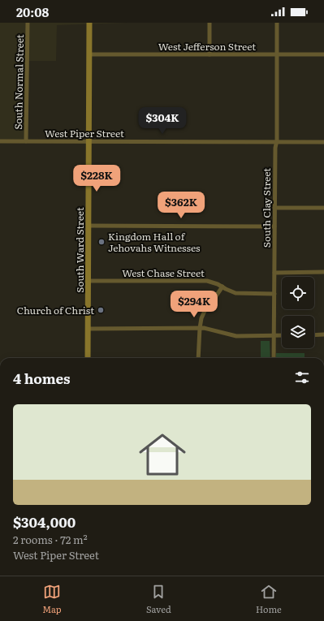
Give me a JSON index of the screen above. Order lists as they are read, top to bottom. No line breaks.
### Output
{"streets":{"street":["West Jefferson Street","South Normal Street","West Piper Street","South Clay Street","South Ward Street","West Chase Street"]},"crossings":[["West Jefferson Street","South Clay Street"],["West Jefferson Street","South Ward Street"],["South Normal Street","West Piper Street"],["West Piper Street","South Clay Street"],["West Piper Street","South Ward Street"],["South Clay Street","West Chase Street"],["South Ward Street","West Chase Street"]],"places":["Kingdom Hall of Jehovahs Witnesses","Church of Christ"],"page":{"status":"20:08","price":["$304K","$228K","$362K","$294K"],"heading":"4 homes","list":[{"name":"$304,000","note":"2 rooms · 72 m² · West Piper Street"}],"tabs":["Map","Saved","Home"]}}
